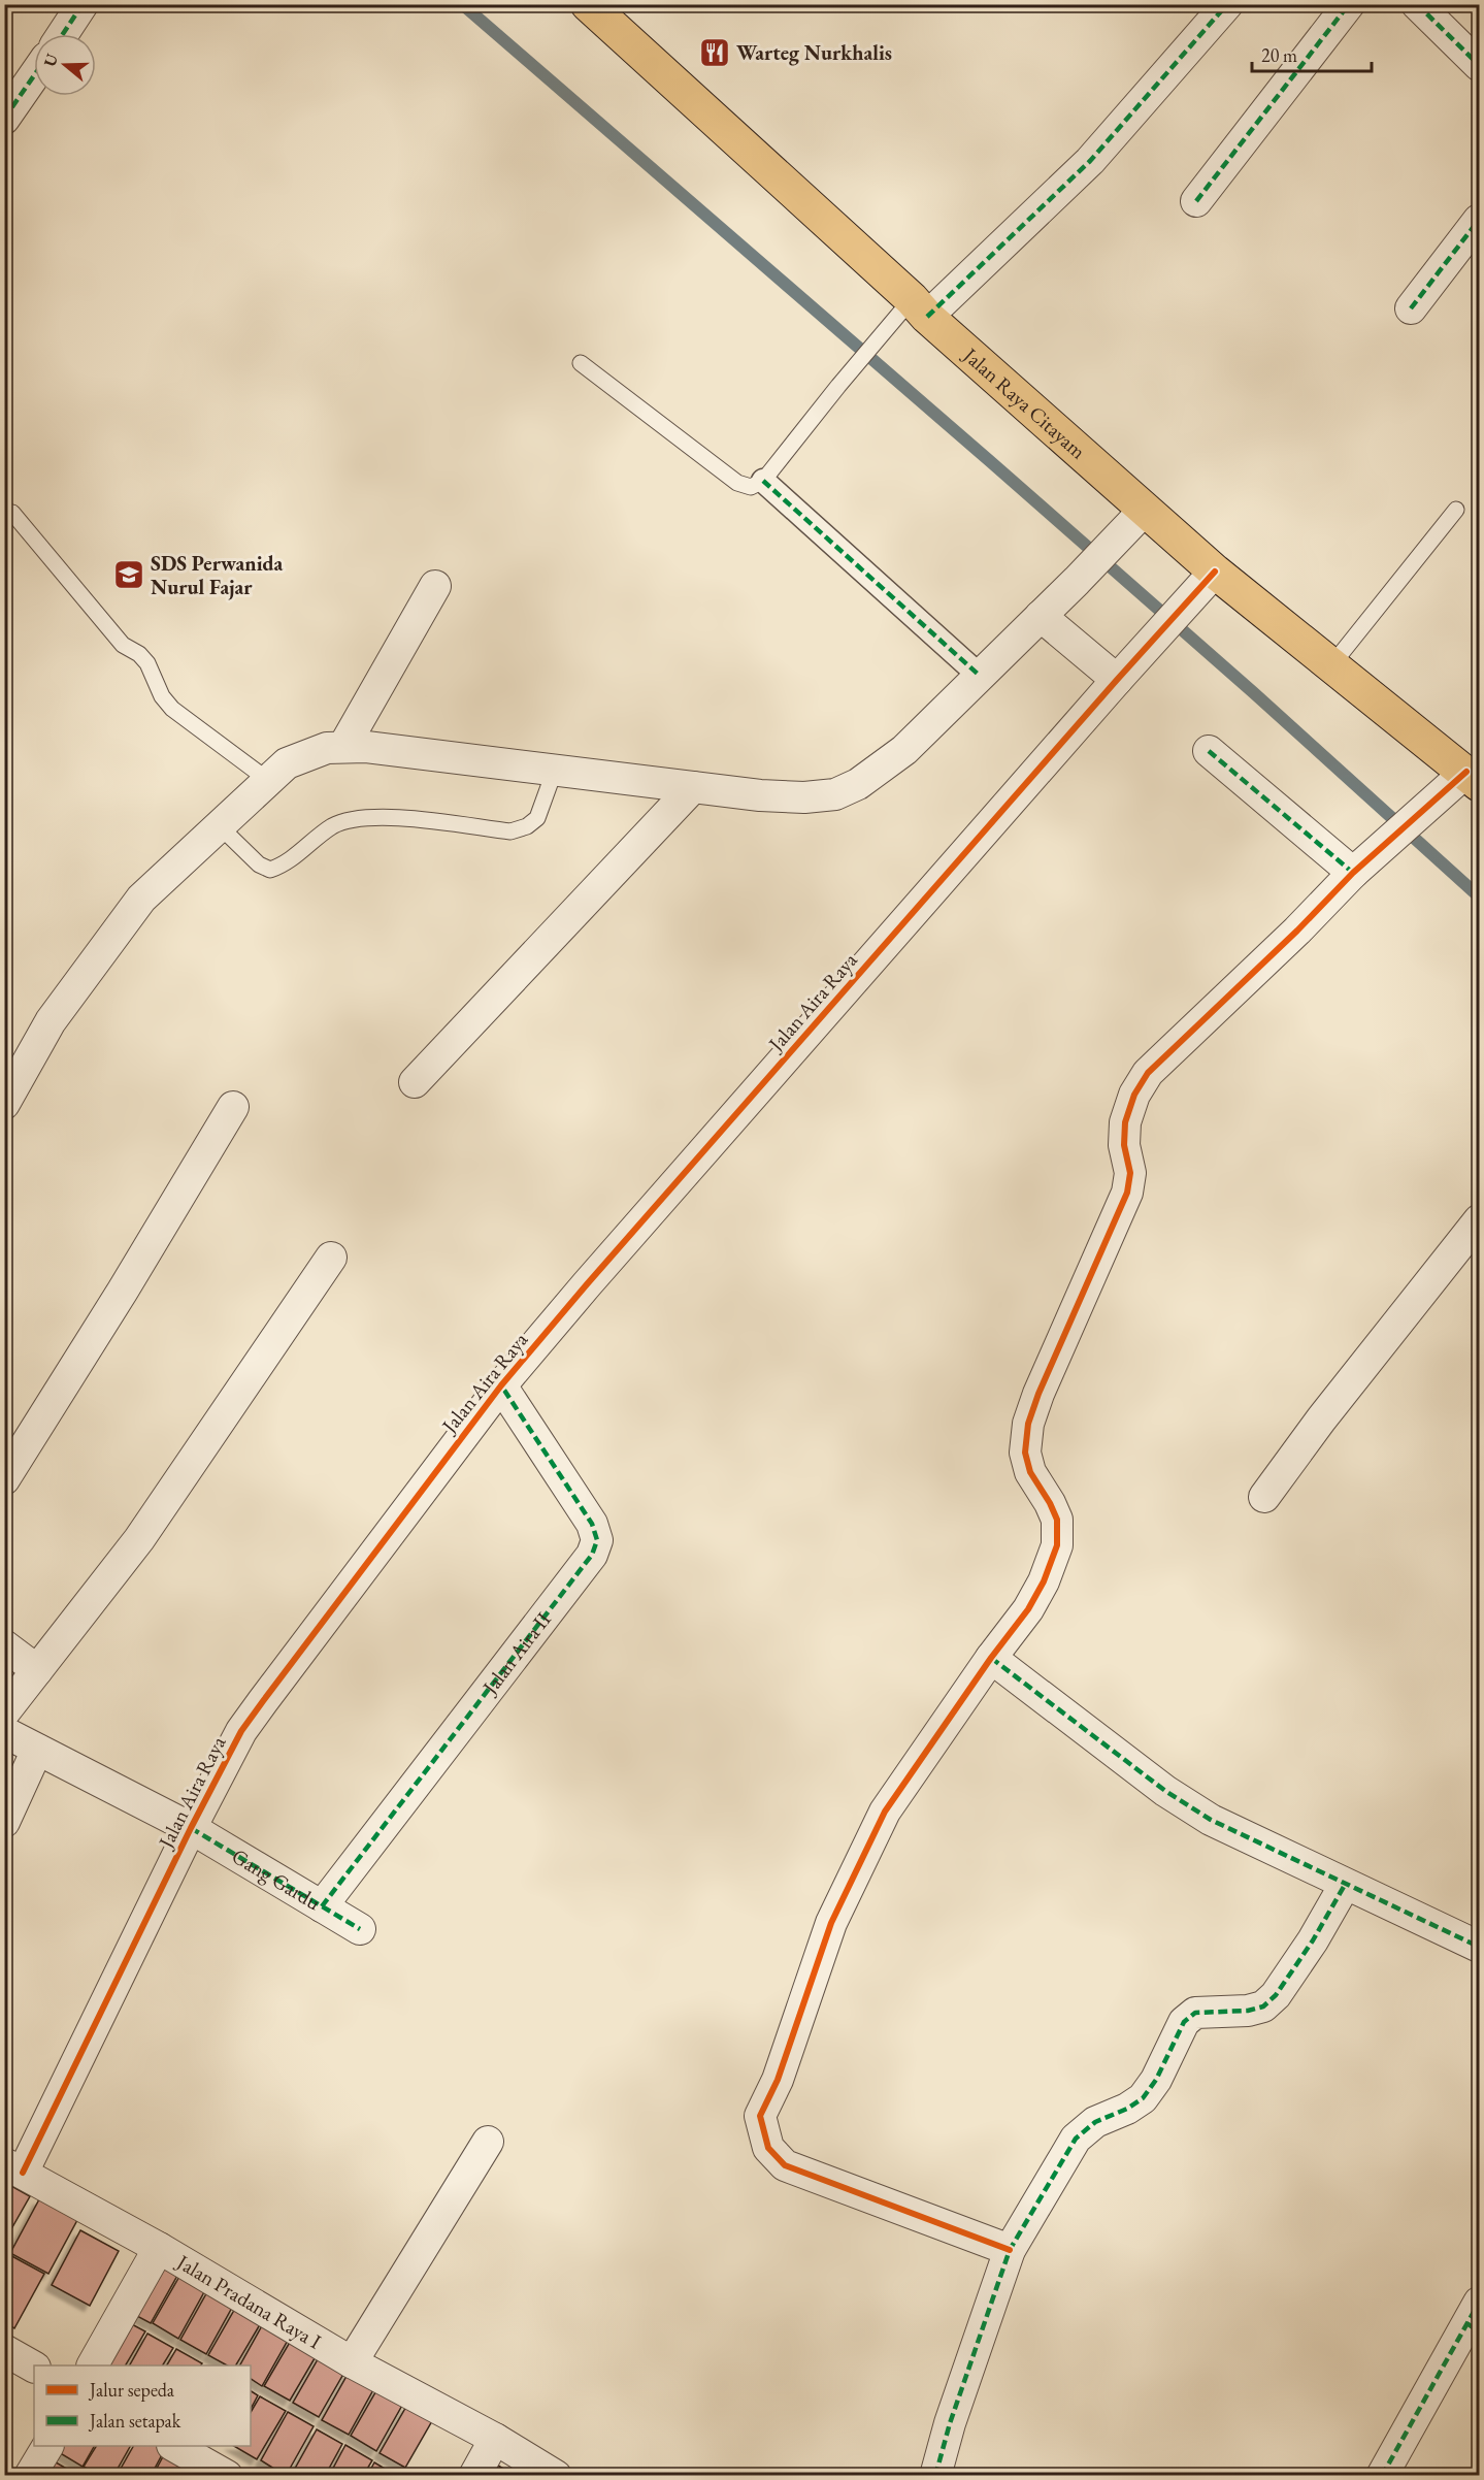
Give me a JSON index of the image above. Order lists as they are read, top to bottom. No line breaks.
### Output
{"streets":{"main road":["Jalan Raya Citayam"],"street":["Jalan Aira Raya","Jalan Aira II","Gang Gardu","Jalan Pradana Raya I"]},"crossings":[["Jalan Raya Citayam","Jalan Aira Raya"],["Jalan Aira Raya","Jalan Aira II"],["Jalan Aira Raya","Gang Gardu"],["Jalan Aira Raya","Jalan Pradana Raya I"],["Jalan Aira II","Gang Gardu"]],"places":{"restaurant":["Warteg Nurkhalis"],"school or university":["SDS Perwanida Nurul Fajar"]},"legend":["Jalur sepeda","Jalan setapak"],"scale_bar":"20 m","north":"left"}
